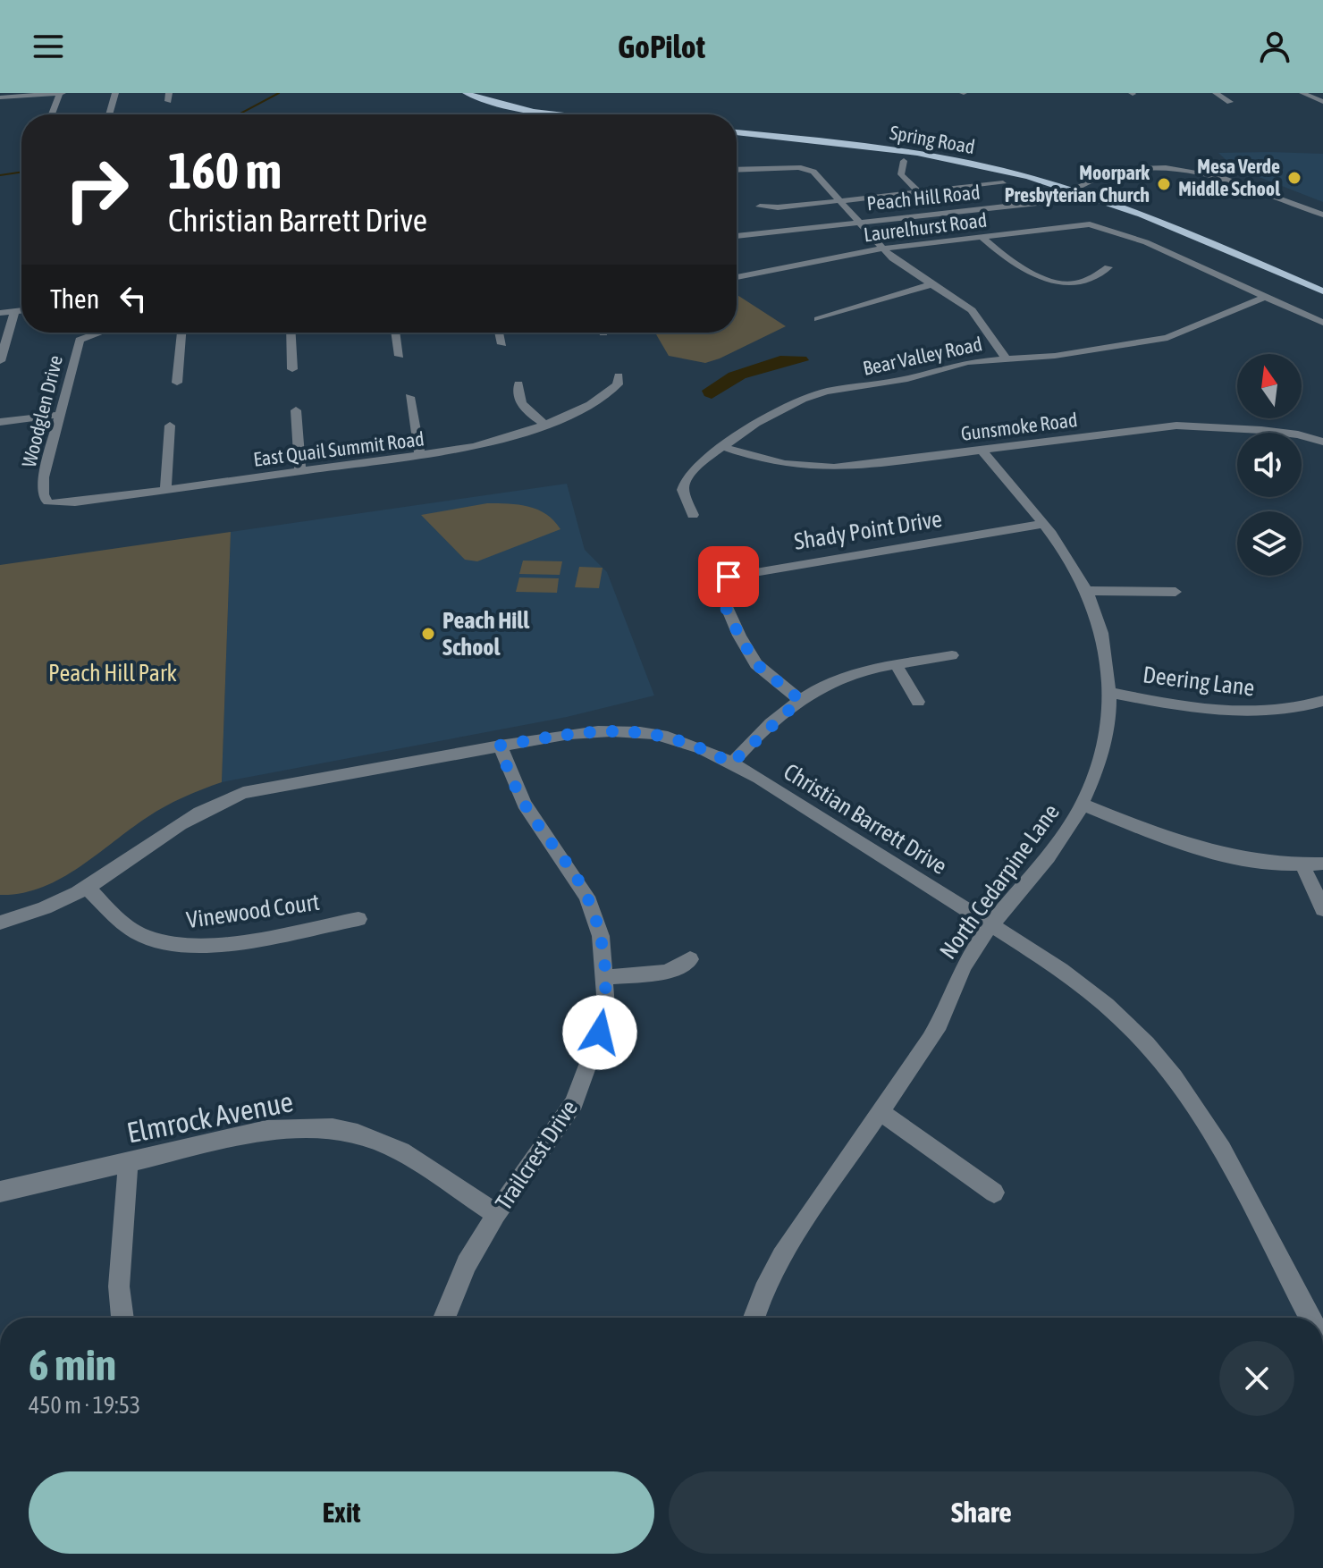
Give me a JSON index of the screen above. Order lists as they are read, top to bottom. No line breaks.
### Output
{"streets":{"main road":["Spring Road"],"street":["Peach Hill Road","Laurelhurst Road","Bear Valley Road","Woodglen Drive","Gunsmoke Road","East Quail Summit Road","Shady Point Drive","Deering Lane","Christian Barrett Drive","North Cedarpine Lane","Vinewood Court","Elmrock Avenue","Trailcrest Drive"]},"crossings":[["Spring Road","Peach Hill Road"],["Laurelhurst Road","Bear Valley Road"],["Bear Valley Road","Gunsmoke Road"],["Woodglen Drive","East Quail Summit Road"],["Gunsmoke Road","North Cedarpine Lane"],["Shady Point Drive","North Cedarpine Lane"],["Deering Lane","North Cedarpine Lane"],["Christian Barrett Drive","North Cedarpine Lane"],["Christian Barrett Drive","Vinewood Court"],["Christian Barrett Drive","Trailcrest Drive"],["Elmrock Avenue","Trailcrest Drive"]],"parks":["Peach Hill Park"],"places":["Mesa Verde Middle School","Moorpark Presbyterian Church","Peach Hill School"],"north":"top","page":{"header":"GoPilot","turn":["160 m","Christian Barrett Drive"],"then":"Then","heading":["6 min","450 m · 19:53"],"buttons":["Exit","Share"]}}
